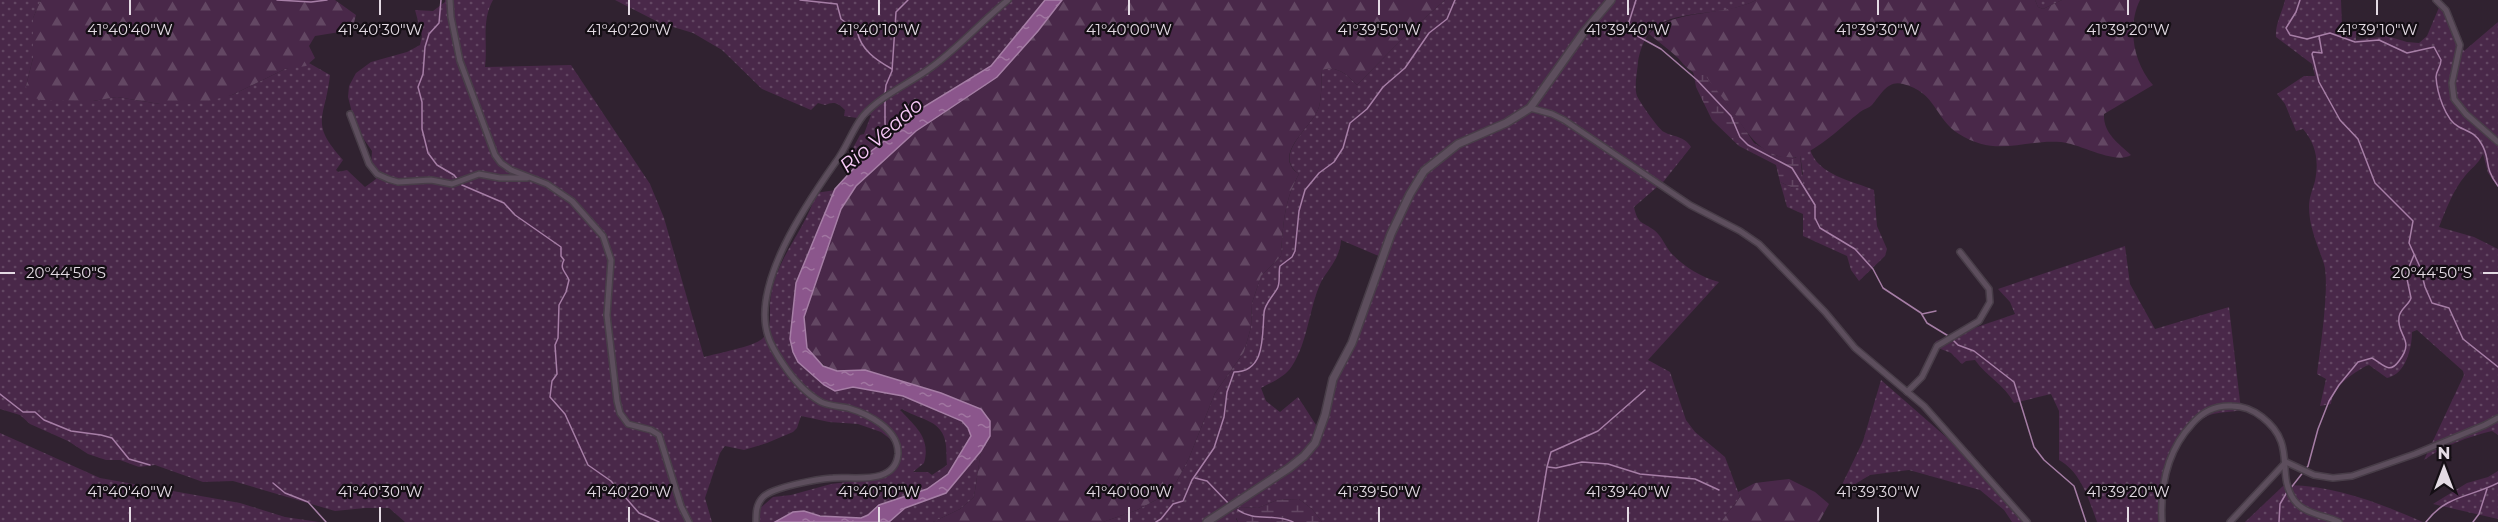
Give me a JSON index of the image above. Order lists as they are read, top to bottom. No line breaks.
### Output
{"water":["Rio Veado"],"north":"top","coordinates":["41°40'40\"W","41°40'30\"W","41°40'20\"W","41°40'10\"W","41°40'00\"W","41°39'50\"W","41°39'40\"W","41°39'30\"W","41°39'20\"W","41°39'10\"W","20°44'50\"S"]}
